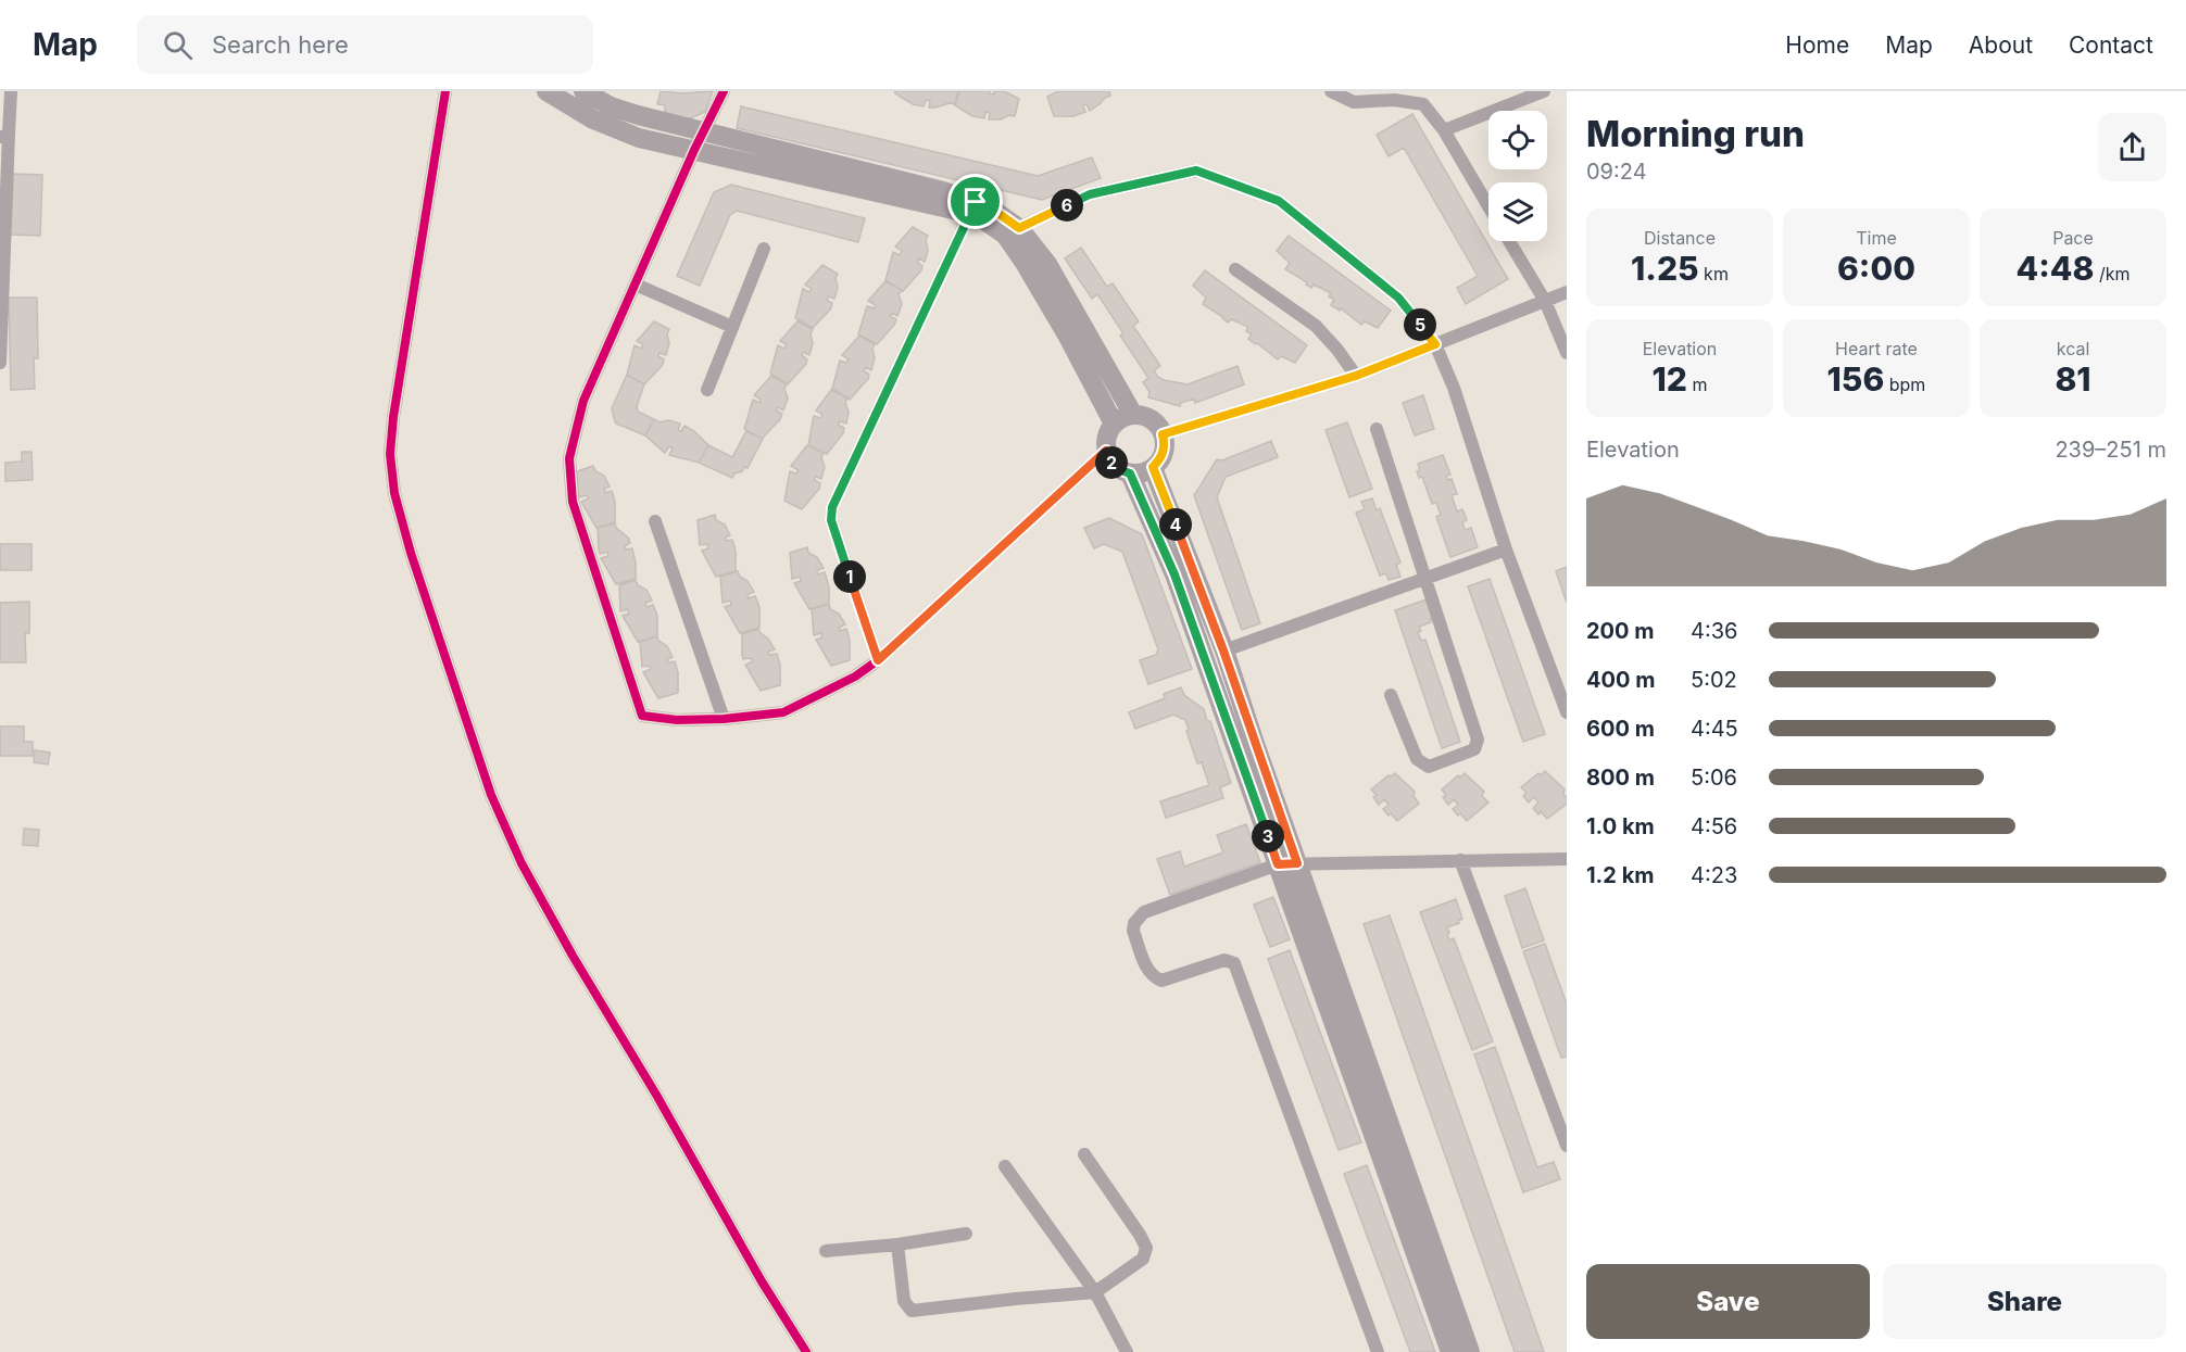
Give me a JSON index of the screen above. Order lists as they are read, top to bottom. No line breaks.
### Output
{"page":{"header":"Map","search":"Search here","nav":["Home","Map","About","Contact"],"heading":["Morning run","09:24"],"pins":["6","5","2","4","1","3"],"stats":[["Distance","1.25 km"],["Time","6:00"],["Pace","4:48 /km"],["Elevation","12 m"],["Heart rate","156 bpm"],["kcal","81"]],"chart":["Elevation","239–251 m"],"list":[{"name":"200 m","note":"4:36"},{"name":"400 m","note":"5:02"},{"name":"600 m","note":"4:45"},{"name":"800 m","note":"5:06"},{"name":"1.0 km","note":"4:56"},{"name":"1.2 km","note":"4:23"}],"buttons":["Save","Share"]}}
